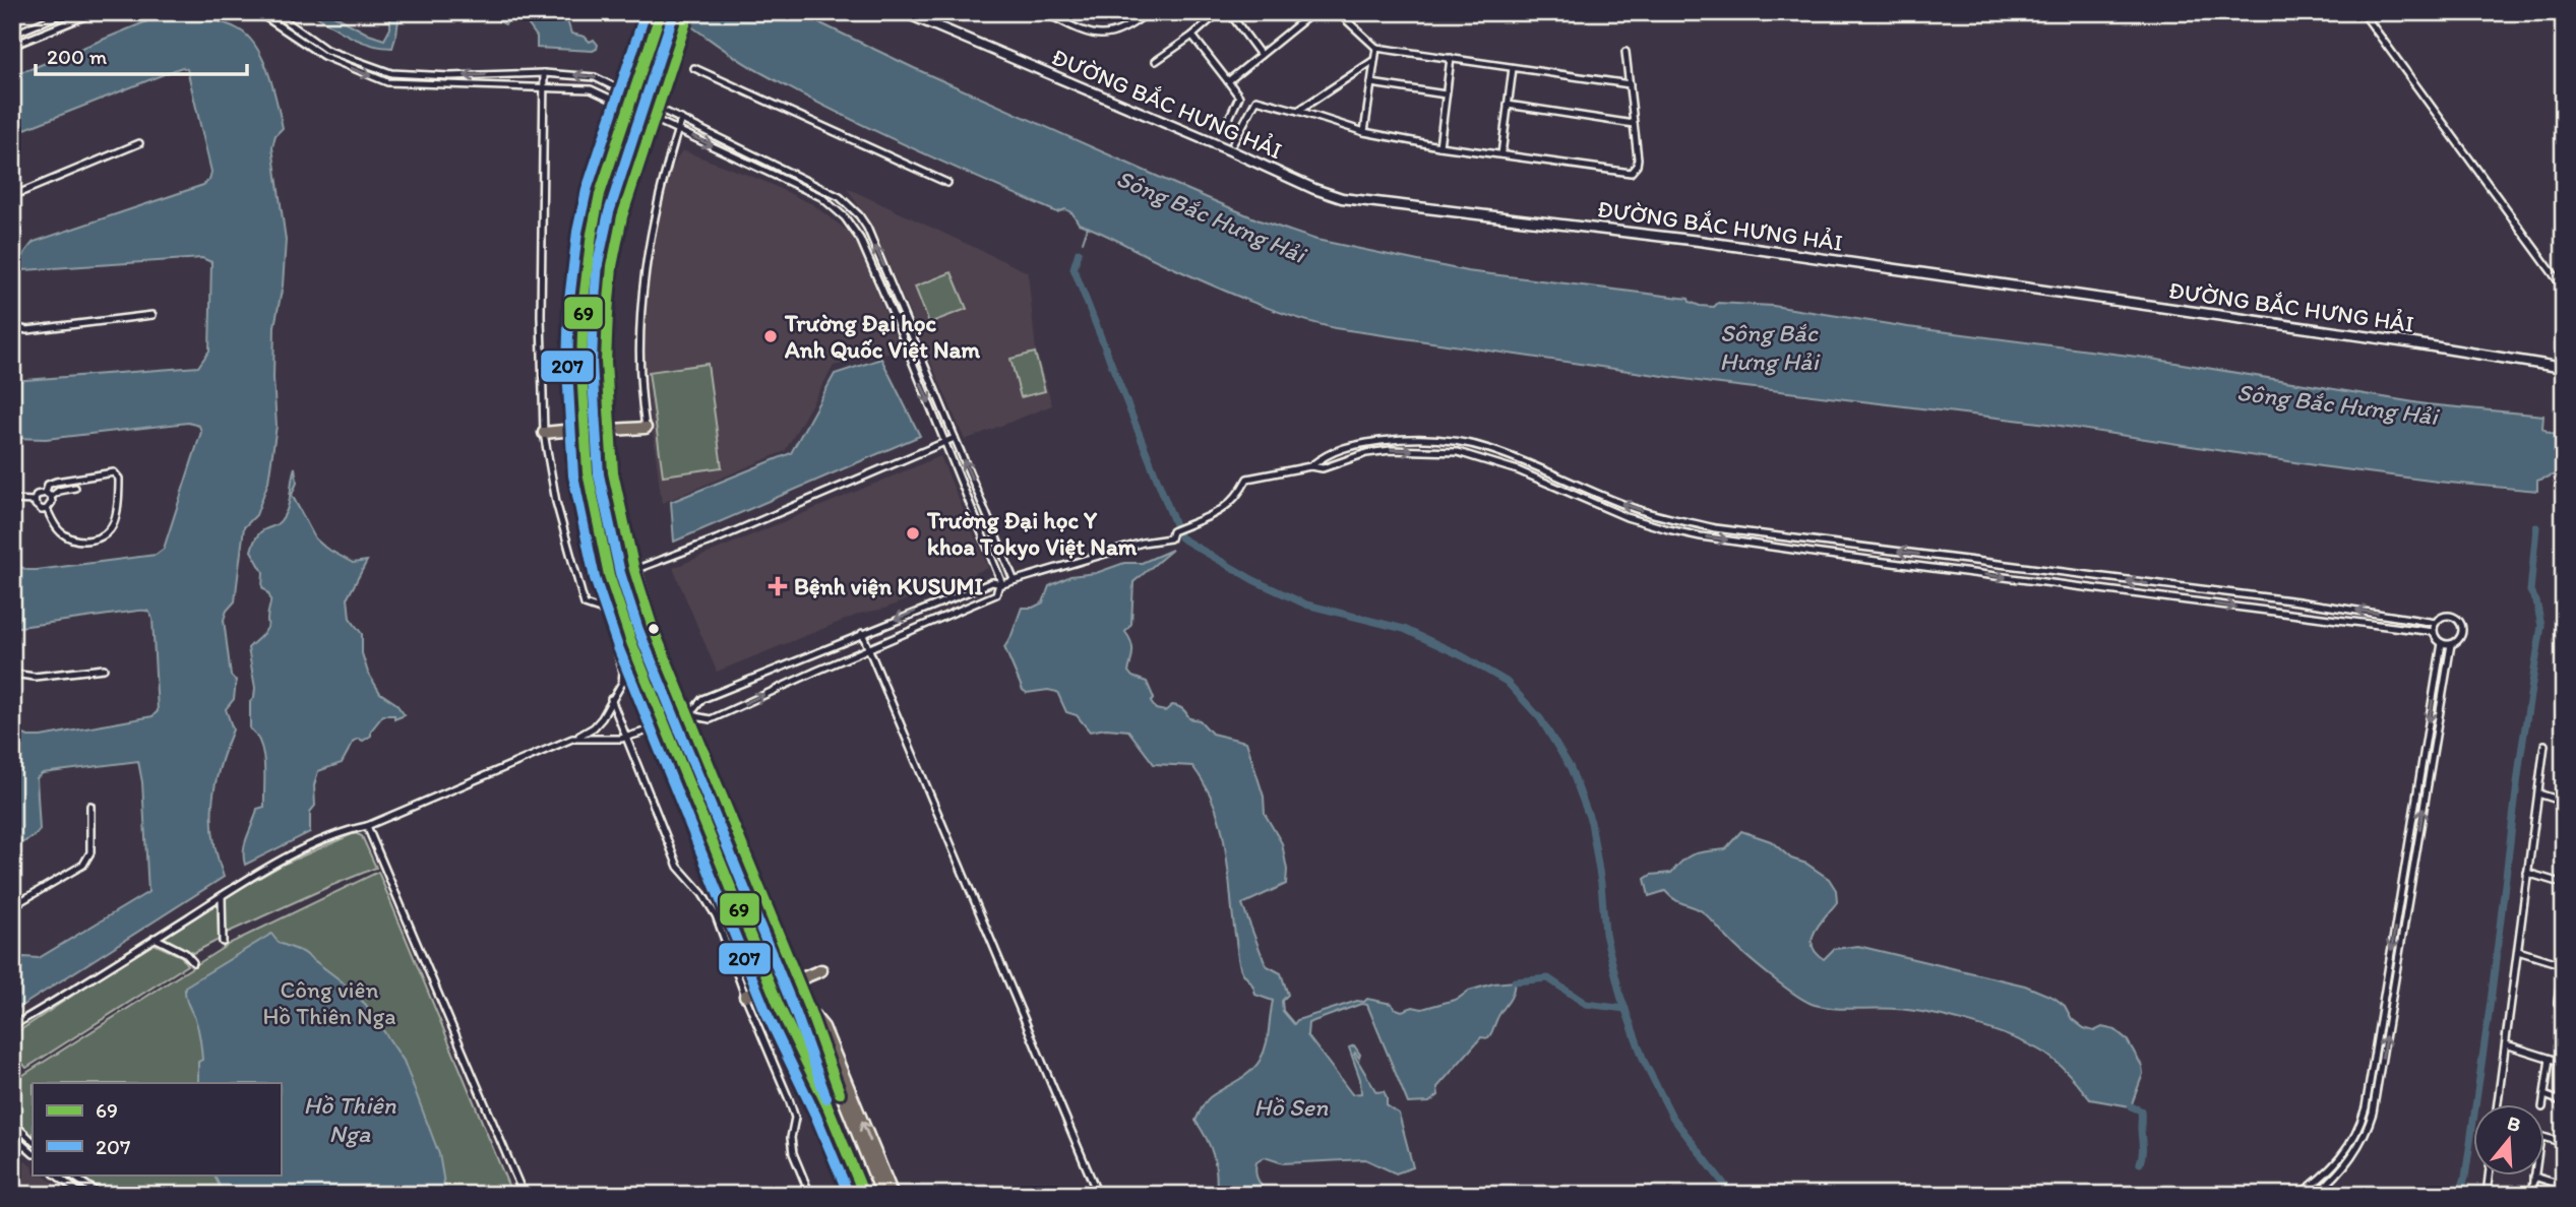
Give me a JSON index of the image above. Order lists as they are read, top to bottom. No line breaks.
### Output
{"streets":{"street":["ĐƯỜNG BẮC HƯNG HẢI"]},"water":["Sông Bắc Hưng Hải","Hồ Thiên Nga","Hồ Sen"],"parks":["Công viên Hồ Thiên Nga"],"places":{"other":["Trường Đại học Anh Quốc Việt Nam","Trường Đại học Y khoa Tokyo Việt Nam"],"health":["Bệnh viện KUSUMI"]},"lines":["transit line 69","transit line 207"],"legend":["69","207"],"scale_bar":"200 m","north":"top"}
